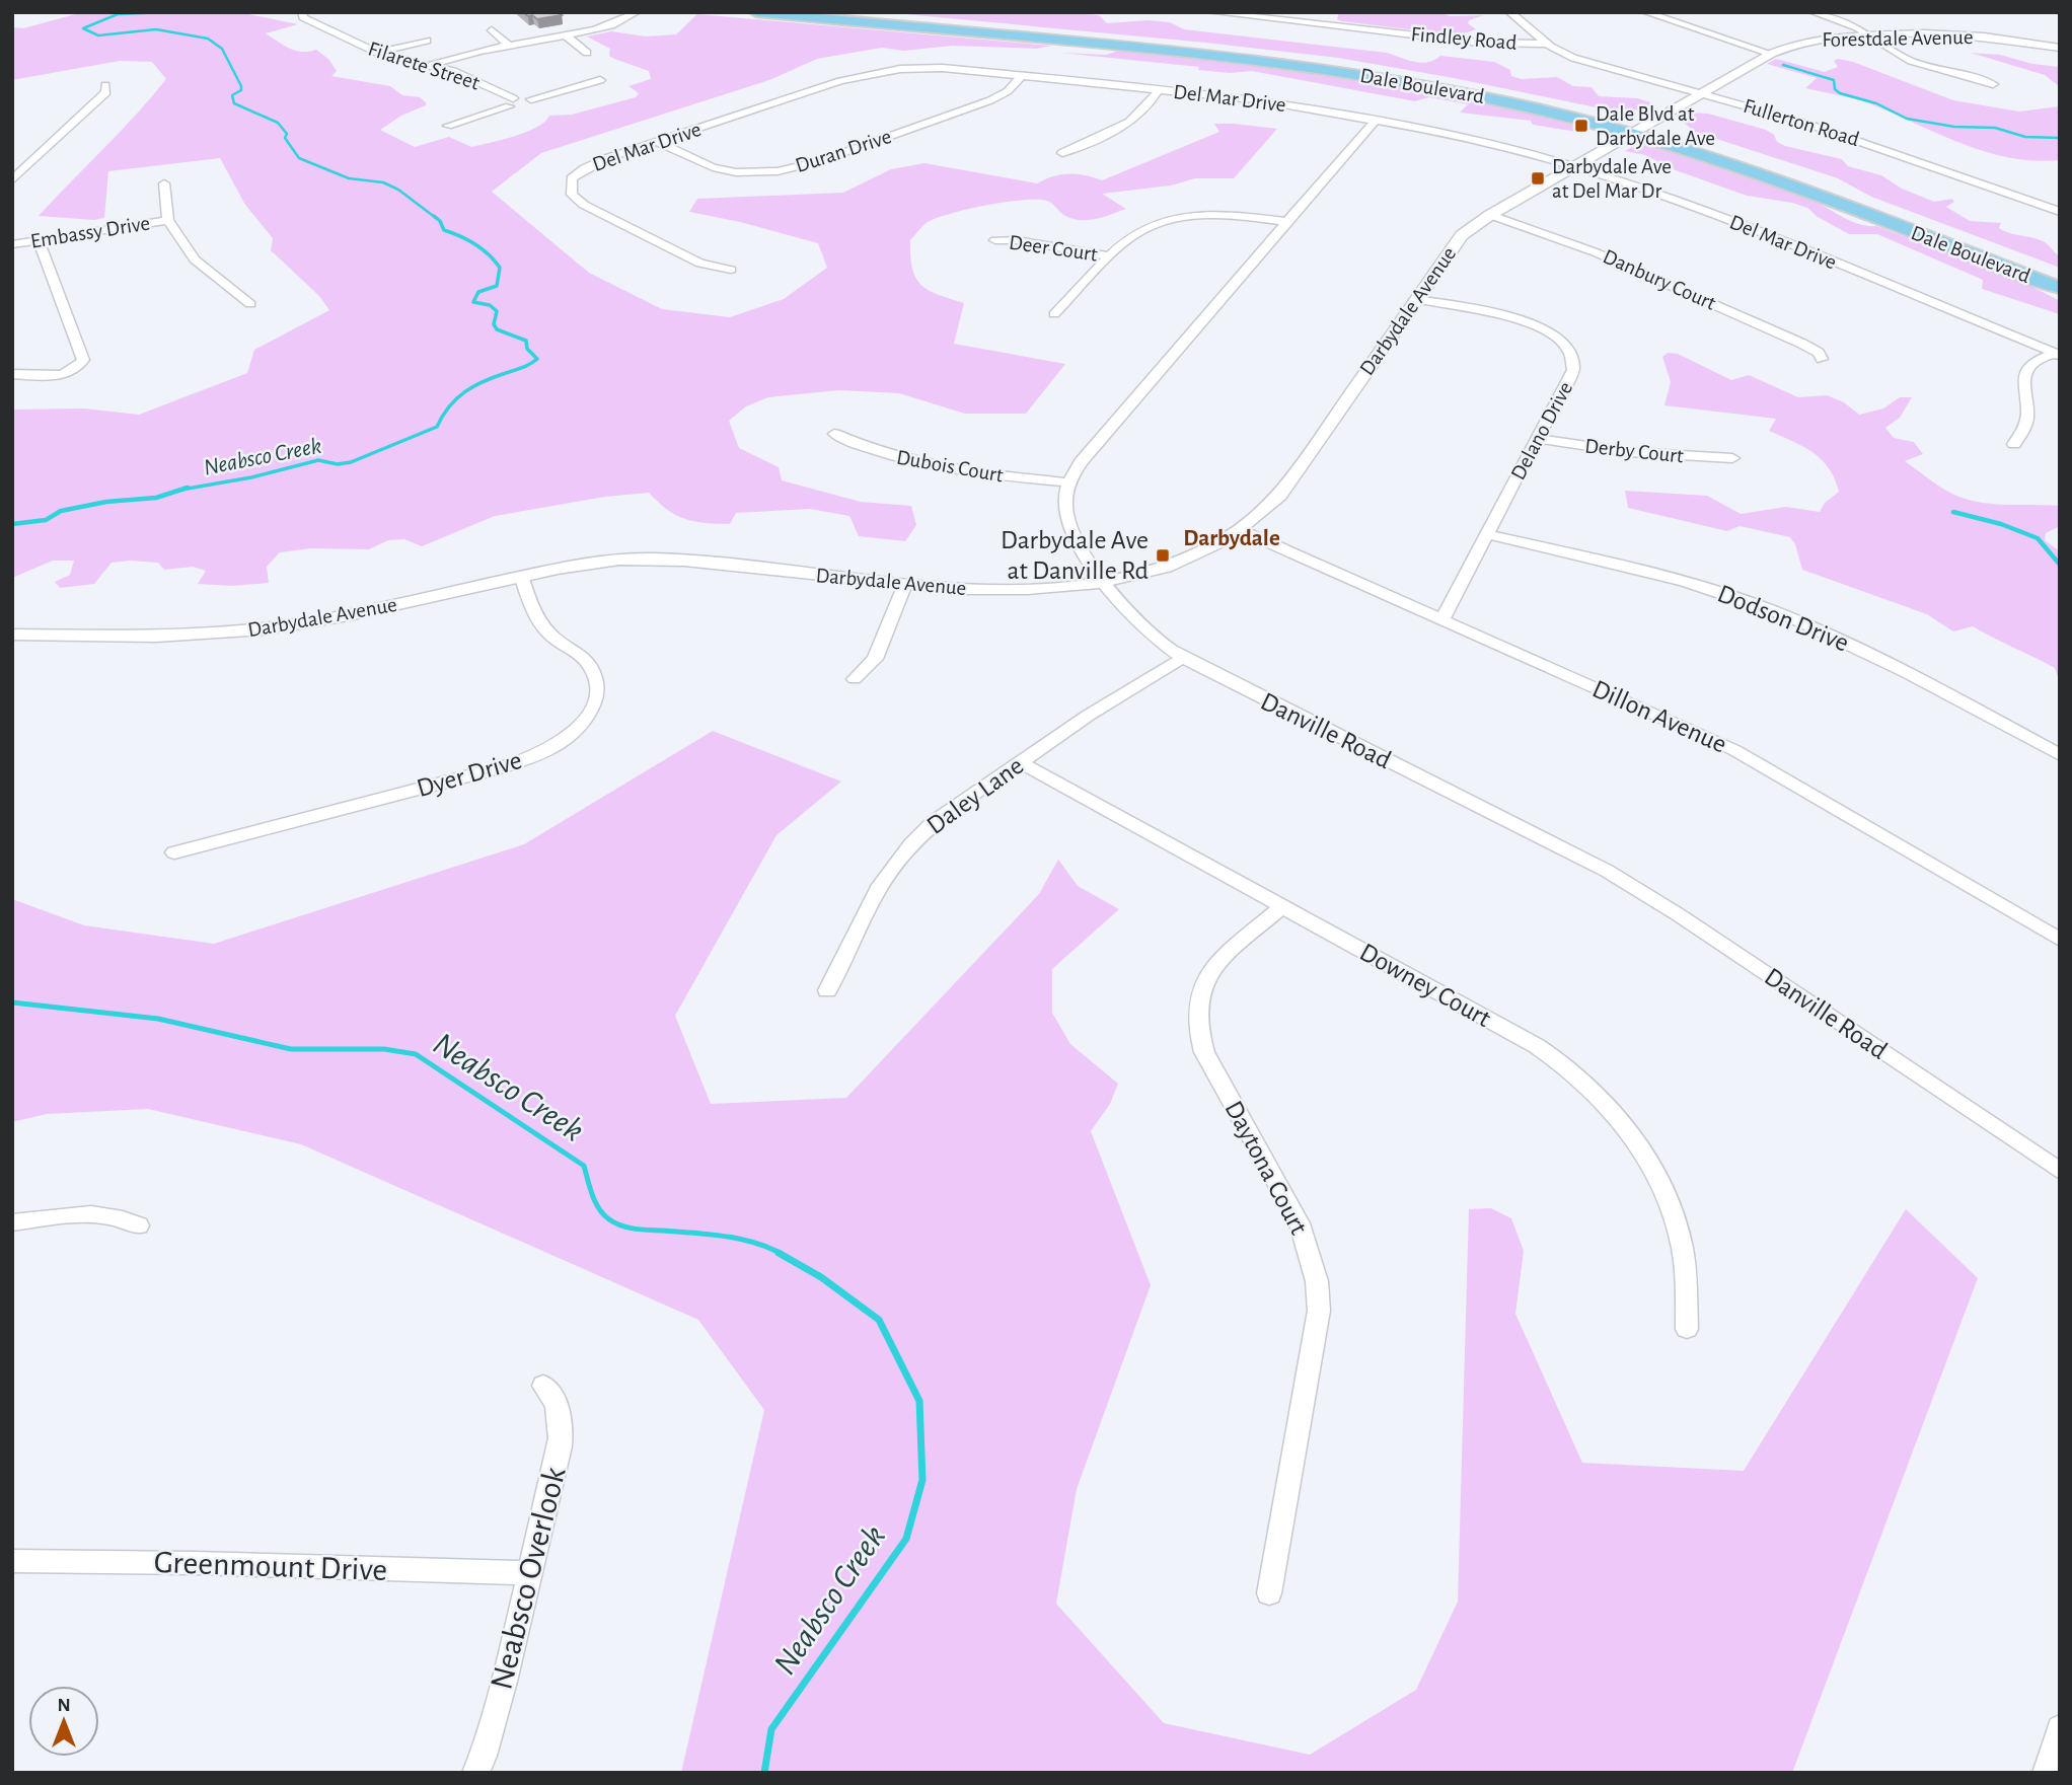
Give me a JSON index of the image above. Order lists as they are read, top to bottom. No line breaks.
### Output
{"streets":{"main road":["Dale Boulevard"],"street":["Findley Road","Forestdale Avenue","Filarete Street","Del Mar Drive","Fullerton Road","Duran Drive","Embassy Drive","Deer Court","Danbury Court","Darbydale Avenue","Delano Drive","Derby Court","Dubois Court","Dodson Drive","Dillon Avenue","Danville Road","Dyer Drive","Daley Lane","Downey Court","Daytona Court","Greenmount Drive","Neabsco Overlook"]},"crossings":[["Findley Road","Fullerton Road"],["Forestdale Avenue","Dale Boulevard"],["Forestdale Avenue","Fullerton Road"],["Forestdale Avenue","Darbydale Avenue"],["Dale Boulevard","Darbydale Avenue"],["Del Mar Drive","Duran Drive"],["Del Mar Drive","Darbydale Avenue"],["Danbury Court","Darbydale Avenue"],["Darbydale Avenue","Delano Drive"],["Darbydale Avenue","Dillon Avenue"],["Darbydale Avenue","Danville Road"],["Darbydale Avenue","Dyer Drive"],["Delano Drive","Derby Court"],["Delano Drive","Dodson Drive"],["Delano Drive","Dillon Avenue"],["Dubois Court","Danville Road"],["Danville Road","Daley Lane"],["Daley Lane","Downey Court"],["Downey Court","Daytona Court"],["Greenmount Drive","Neabsco Overlook"]],"districts":["Darbydale"],"water":["Neabsco Creek"],"places":{"transit":["Dale Blvd at Darbydale Ave","Darbydale Ave at Del Mar Dr","Darbydale Ave at Danville Rd"]},"north":"top"}
